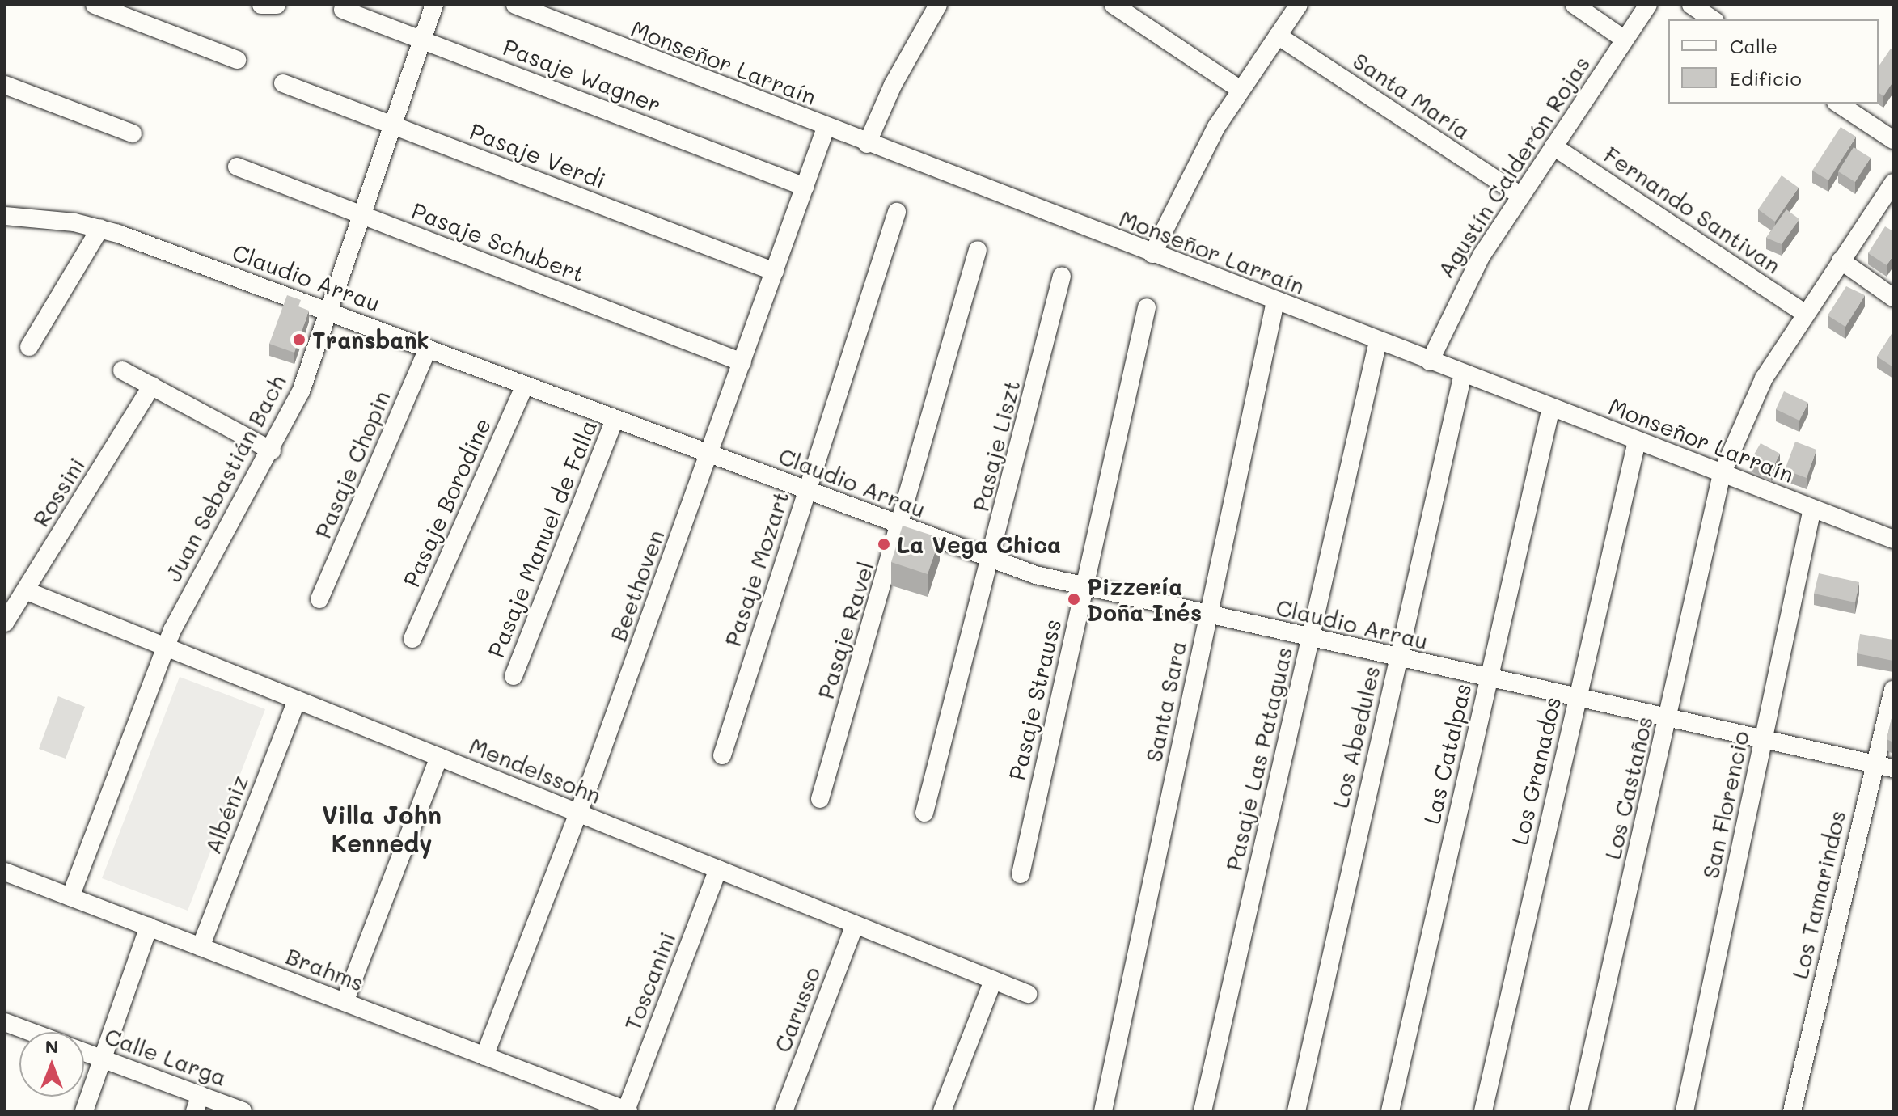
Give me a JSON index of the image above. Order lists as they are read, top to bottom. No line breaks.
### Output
{"streets":{"street":["Monseñor Larraín","Pasaje Wagner","Santa María","Pasaje Verdi","Agustín Calderón Rojas","Fernando Santivan","Pasaje Schubert","Claudio Arrau","Pasaje Liszt","Pasaje Chopin","Juan Sebastián Bach","Rossini","Pasaje Borodine","Pasaje Manuel de Falla","Pasaje Mozart","Beethoven","Pasaje Ravel","Pasaje Strauss","Santa Sara","Los Abedules","Las Catalpas","Pasaje Las Pataguas","Mendelssohn","Los Granados","Los Castaños","San Florencio","Albéniz","Los Tamarindos","Brahms","Toscanini","Carusso","Calle Larga"]},"crossings":[["Monseñor Larraín","Agustín Calderón Rojas"],["Monseñor Larraín","Beethoven"],["Monseñor Larraín","Santa Sara"],["Monseñor Larraín","Los Abedules"],["Monseñor Larraín","Las Catalpas"],["Monseñor Larraín","Pasaje Las Pataguas"],["Monseñor Larraín","Los Granados"],["Monseñor Larraín","Los Castaños"],["Monseñor Larraín","San Florencio"],["Pasaje Wagner","Juan Sebastián Bach"],["Pasaje Wagner","Beethoven"],["Santa María","Agustín Calderón Rojas"],["Pasaje Verdi","Juan Sebastián Bach"],["Pasaje Verdi","Beethoven"],["Agustín Calderón Rojas","Fernando Santivan"],["Fernando Santivan","Los Castaños"],["Pasaje Schubert","Juan Sebastián Bach"],["Pasaje Schubert","Beethoven"],["Claudio Arrau","Pasaje Liszt"],["Claudio Arrau","Pasaje Chopin"],["Claudio Arrau","Juan Sebastián Bach"],["Claudio Arrau","Pasaje Borodine"],["Claudio Arrau","Pasaje Manuel de Falla"],["Claudio Arrau","Pasaje Mozart"],["Claudio Arrau","Beethoven"],["Claudio Arrau","Pasaje Ravel"],["Claudio Arrau","Pasaje Strauss"],["Claudio Arrau","Santa Sara"],["Claudio Arrau","Los Abedules"],["Claudio Arrau","Las Catalpas"],["Claudio Arrau","Pasaje Las Pataguas"],["Claudio Arrau","Los Granados"],["Claudio Arrau","Los Castaños"],["Claudio Arrau","San Florencio"],["Claudio Arrau","Los Tamarindos"],["Juan Sebastián Bach","Mendelssohn"],["Juan Sebastián Bach","Brahms"],["Rossini","Mendelssohn"],["Beethoven","Mendelssohn"],["Beethoven","Brahms"],["Mendelssohn","Albéniz"],["Mendelssohn","Toscanini"],["Mendelssohn","Carusso"],["Albéniz","Brahms"],["Brahms","Toscanini"]],"districts":["Villa John Kennedy"],"places":["Transbank","La Vega Chica","Pizzería Doña Inés"],"legend":["Calle","Edificio"],"north":"top"}
